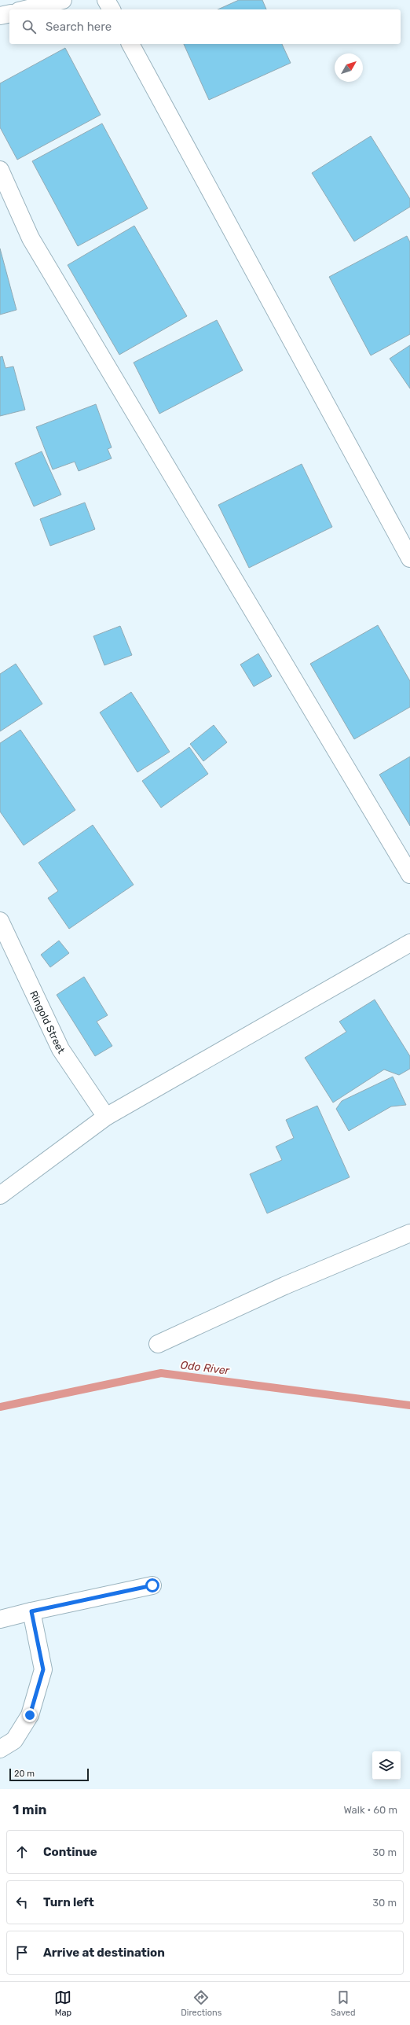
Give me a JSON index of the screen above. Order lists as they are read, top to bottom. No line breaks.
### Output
{"streets":{"street":["Ringold Street"]},"water":["Odo River"],"scale_bar":"20 m","north":"top right","page":{"search":"Search here","scale":"20 m","heading":["1 min","Walk · 60 m"],"list":[["Continue","30 m"],["Turn left","30 m"],"Arrive at destination"],"nav":["Map","Directions","Saved"]}}
